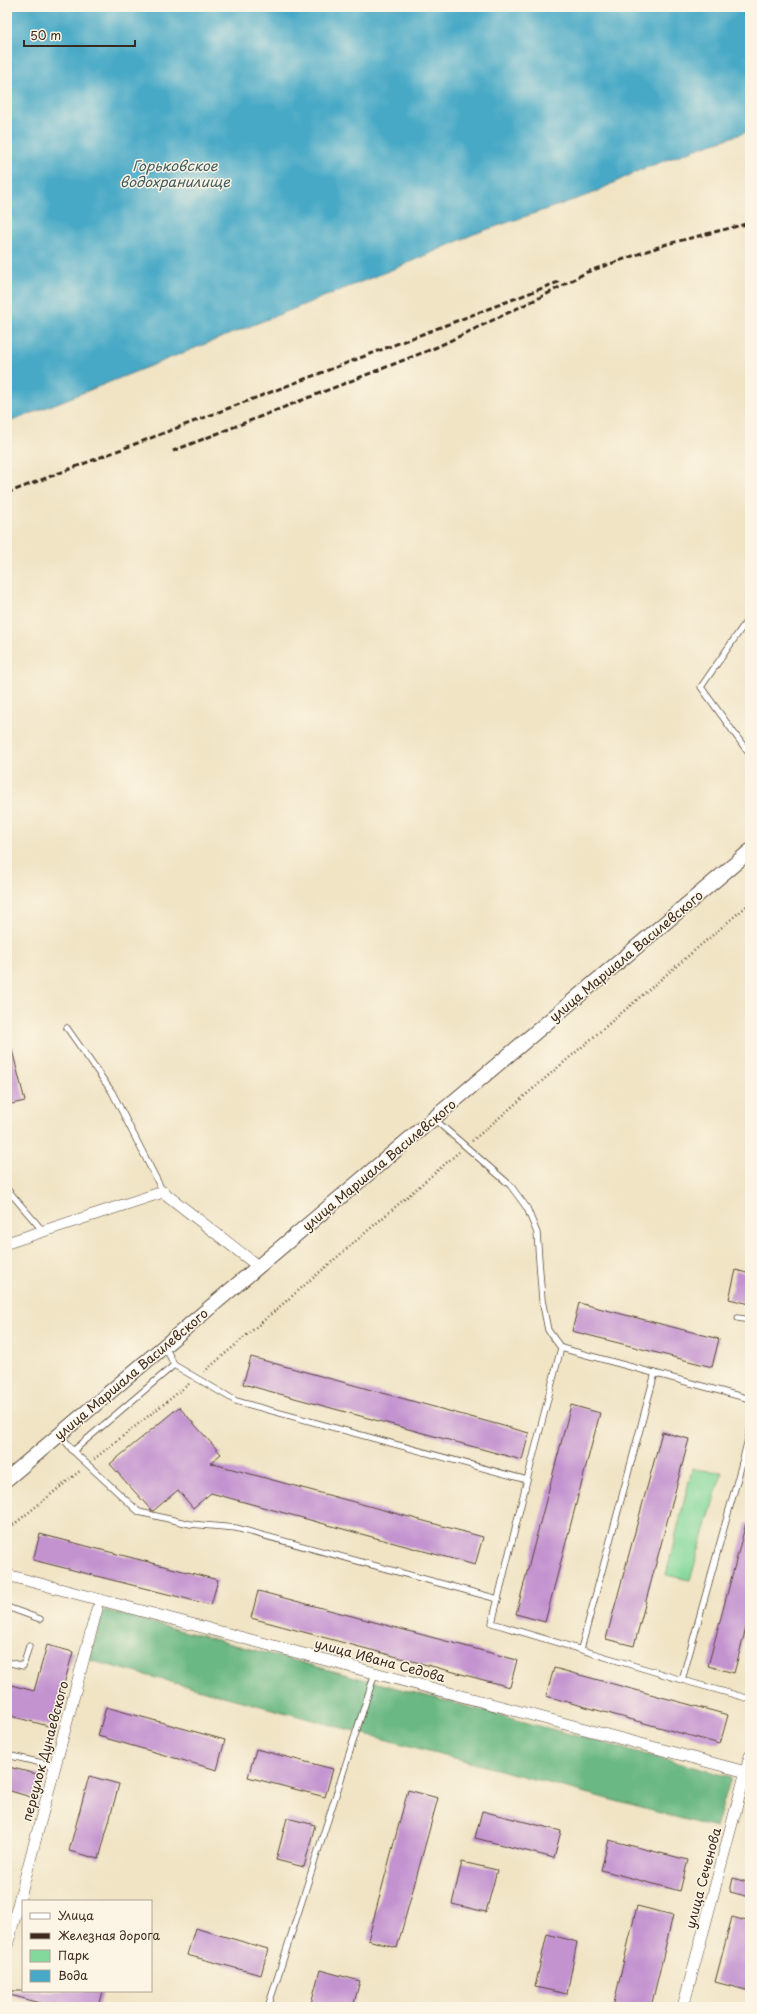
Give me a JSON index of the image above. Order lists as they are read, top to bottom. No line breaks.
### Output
{"streets":{"street":["улица Маршала Василевского","улица Ивана Седова","переулок Дунаевского","улица Сеченова"]},"crossings":[["улица Ивана Седова","улица Сеченова"]],"water":["Горьковское водохранилище"],"legend":["Улица","Железная дорога","Парк","Вода"],"scale_bar":"50 m"}
